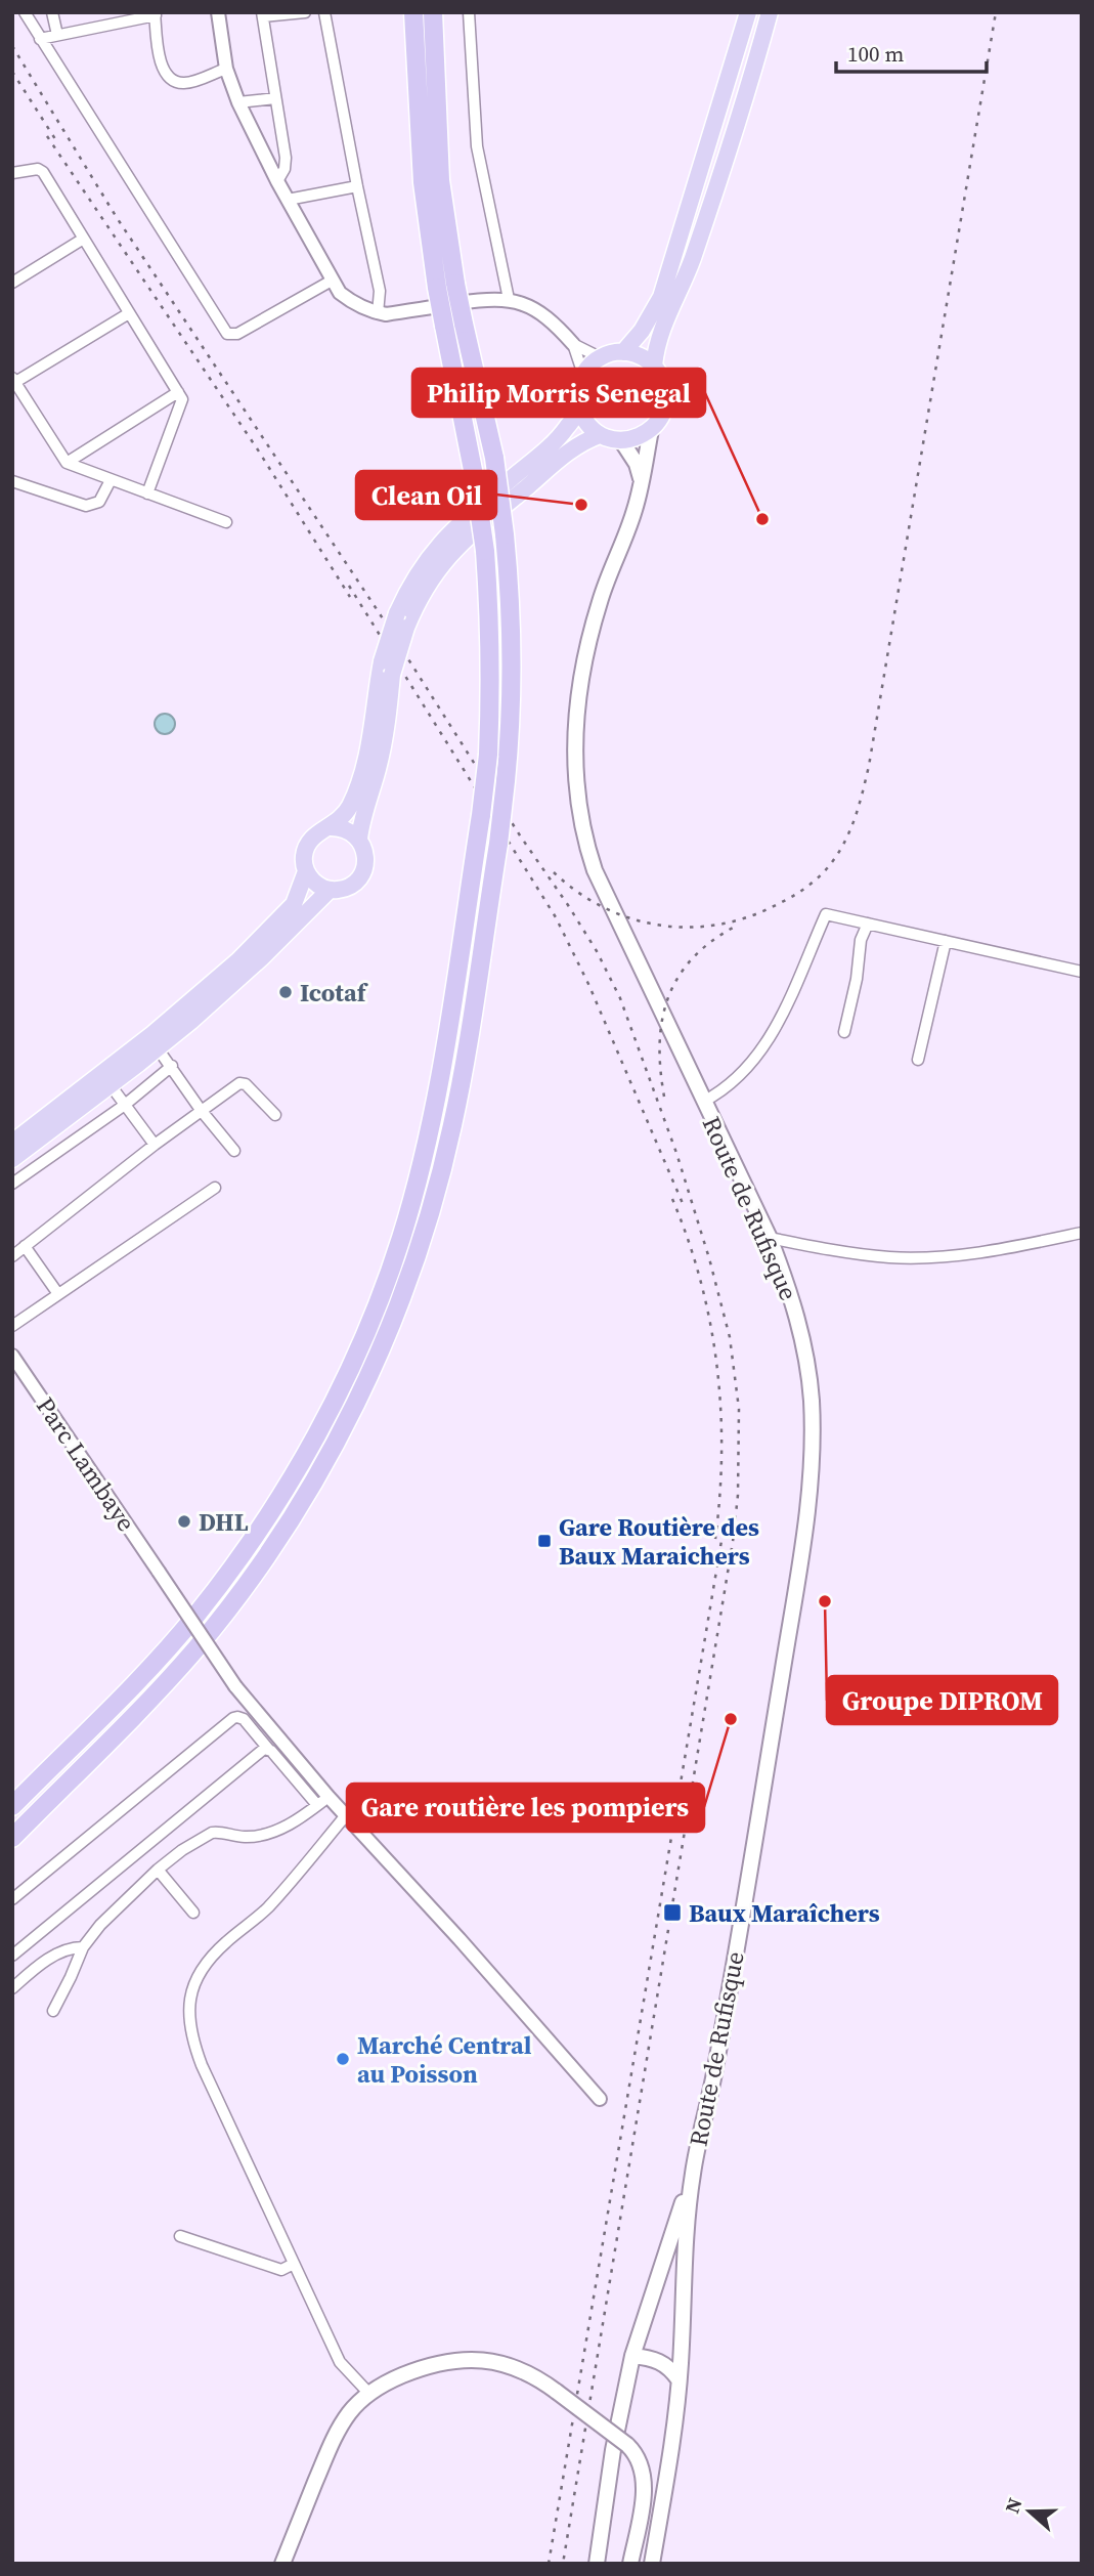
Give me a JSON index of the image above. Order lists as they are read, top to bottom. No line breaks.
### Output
{"streets":{"main road":["Route de Rufisque"],"street":["Parc Lambaye"]},"places":{"other":["Clean Oil","Philip Morris Senegal","Icotaf","DHL","Groupe DIPROM","Gare routière les pompiers","Marché Central au Poisson"],"transit":["Gare Routière des Baux Maraichers","Baux Maraîchers"]},"scale_bar":"100 m","north":"left"}
